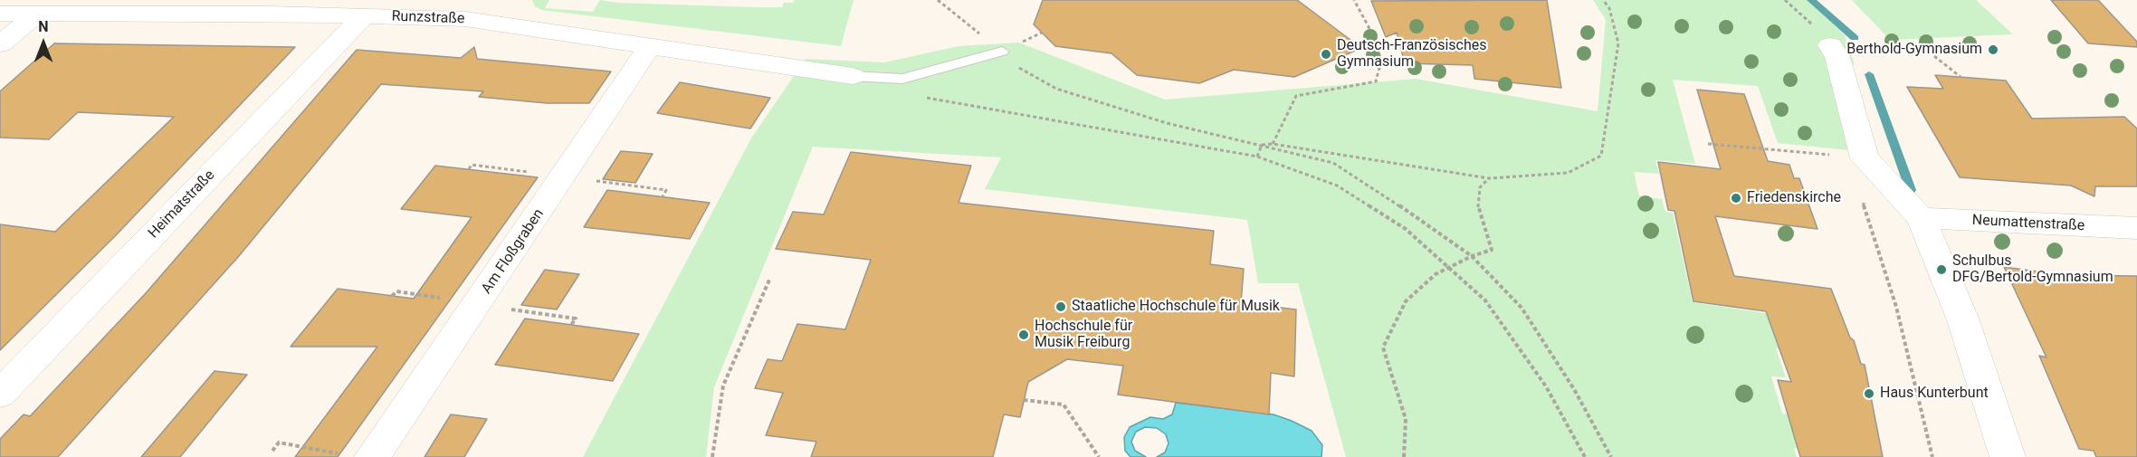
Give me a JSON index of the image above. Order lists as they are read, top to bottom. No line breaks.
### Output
{"streets":{"street":["Runzstraße","Heimatstraße","Neumattenstraße","Am Floßgraben"]},"crossings":[["Runzstraße","Heimatstraße"],["Runzstraße","Am Floßgraben"]],"places":["Berthold-Gymnasium","Deutsch-Französisches Gymnasium","Friedenskirche","Schulbus DFG/Bertold-Gymnasium","Staatliche Hochschule für Musik","Hochschule für Musik Freiburg","Haus Kunterbunt"],"north":"top"}
